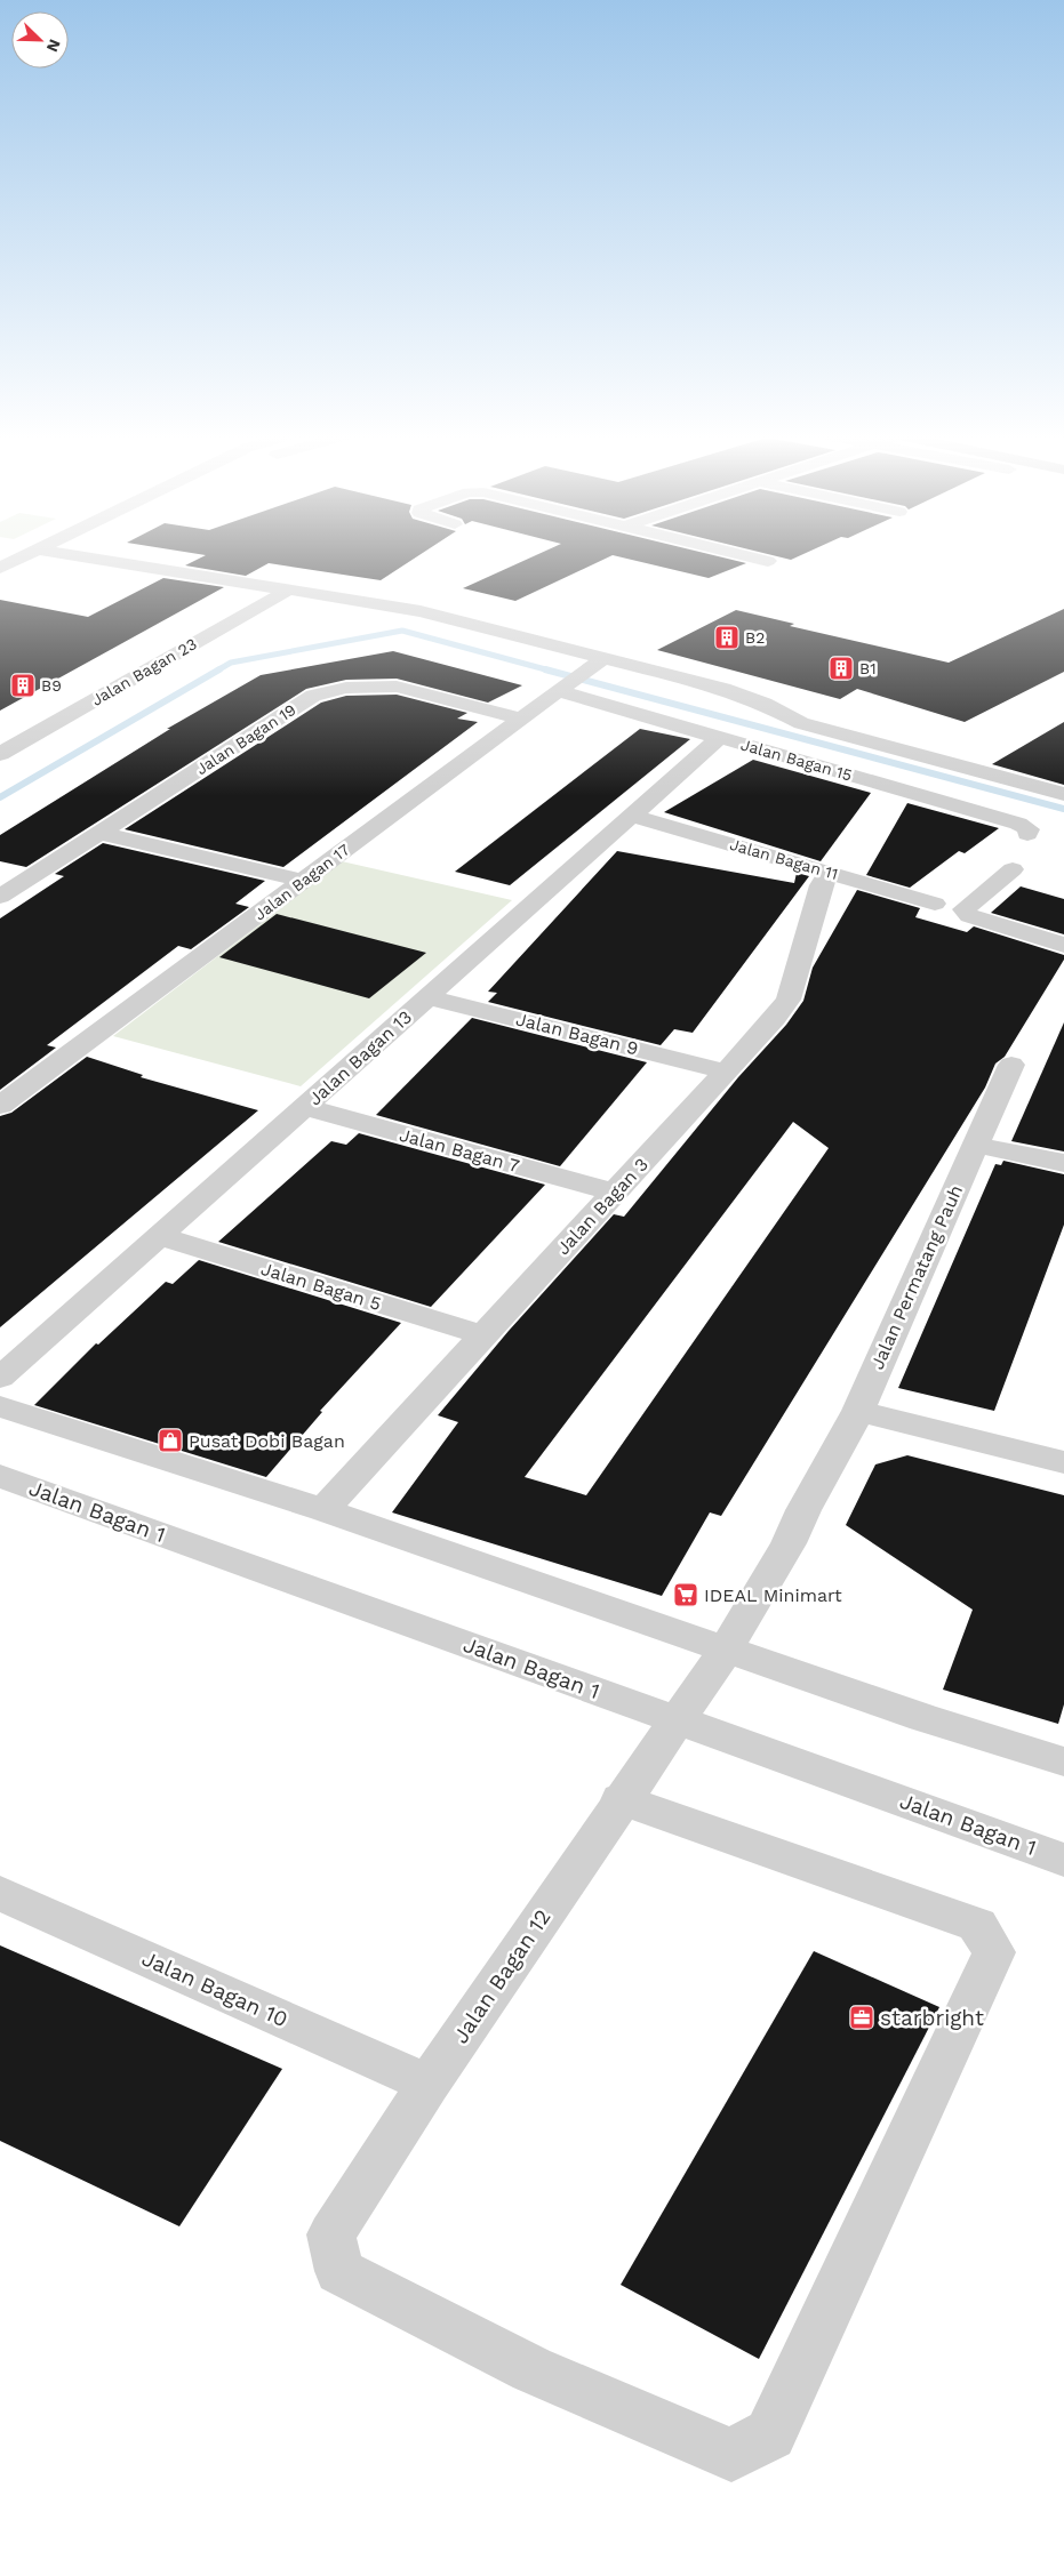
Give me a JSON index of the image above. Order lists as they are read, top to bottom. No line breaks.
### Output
{"streets":{"street":["Jalan Bagan 23","Jalan Bagan 19","Jalan Bagan 15","Jalan Bagan 11","Jalan Bagan 17","Jalan Bagan 9","Jalan Bagan 13","Jalan Bagan 7","Jalan Bagan 3","Jalan Permatang Pauh","Jalan Bagan 5","Jalan Bagan 1","Jalan Bagan 12","Jalan Bagan 10"]},"crossings":[["Jalan Bagan 19","Jalan Bagan 17"],["Jalan Bagan 15","Jalan Bagan 17"],["Jalan Bagan 15","Jalan Bagan 13"],["Jalan Bagan 11","Jalan Bagan 13"],["Jalan Bagan 11","Jalan Bagan 3"],["Jalan Bagan 9","Jalan Bagan 13"],["Jalan Bagan 9","Jalan Bagan 3"],["Jalan Bagan 13","Jalan Bagan 7"],["Jalan Bagan 13","Jalan Bagan 5"],["Jalan Bagan 7","Jalan Bagan 3"],["Jalan Bagan 3","Jalan Bagan 5"],["Jalan Permatang Pauh","Jalan Bagan 1"],["Jalan Permatang Pauh","Jalan Bagan 12"],["Jalan Bagan 1","Jalan Bagan 12"],["Jalan Bagan 12","Jalan Bagan 10"]],"places":{"building":["B2","B1","B9"],"shop":["Pusat Dobi Bagan"],"supermarket":["IDEAL Minimart"],"office":["starbright"]},"north":"bottom right"}
